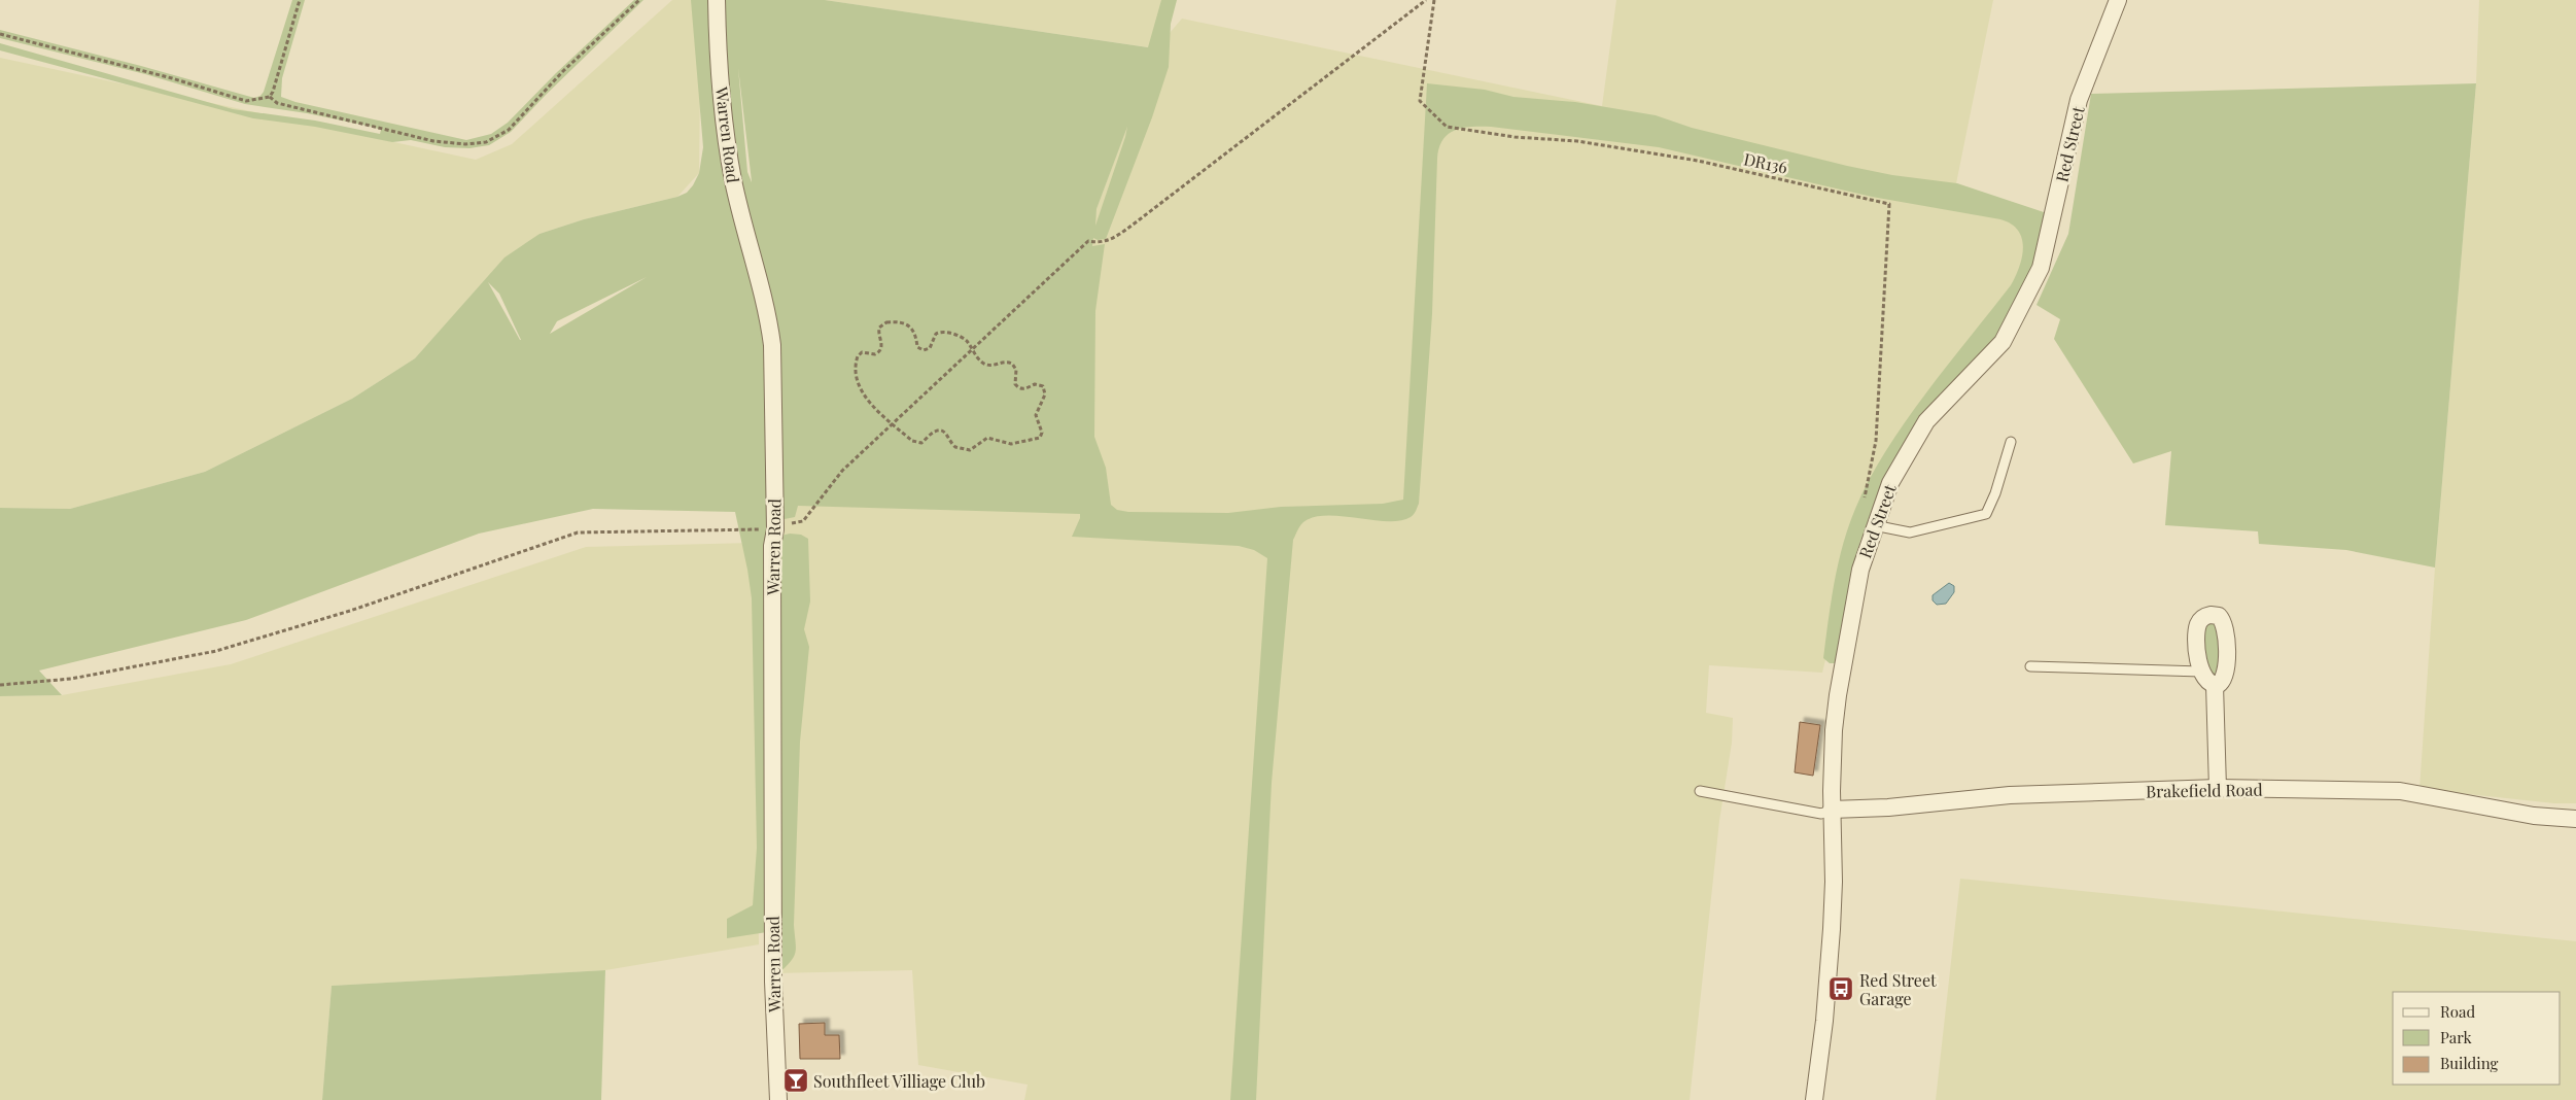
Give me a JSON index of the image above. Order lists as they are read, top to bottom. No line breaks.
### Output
{"streets":{"street":["Warren Road","Red Street","Brakefield Road"],"path":["DR136"]},"crossings":[["Red Street","DR136"],["Red Street","Brakefield Road"]],"places":{"bus stop":["Red Street Garage"],"bar":["Southfleet Villiage Club"]},"legend":["Road","Park","Building"]}
